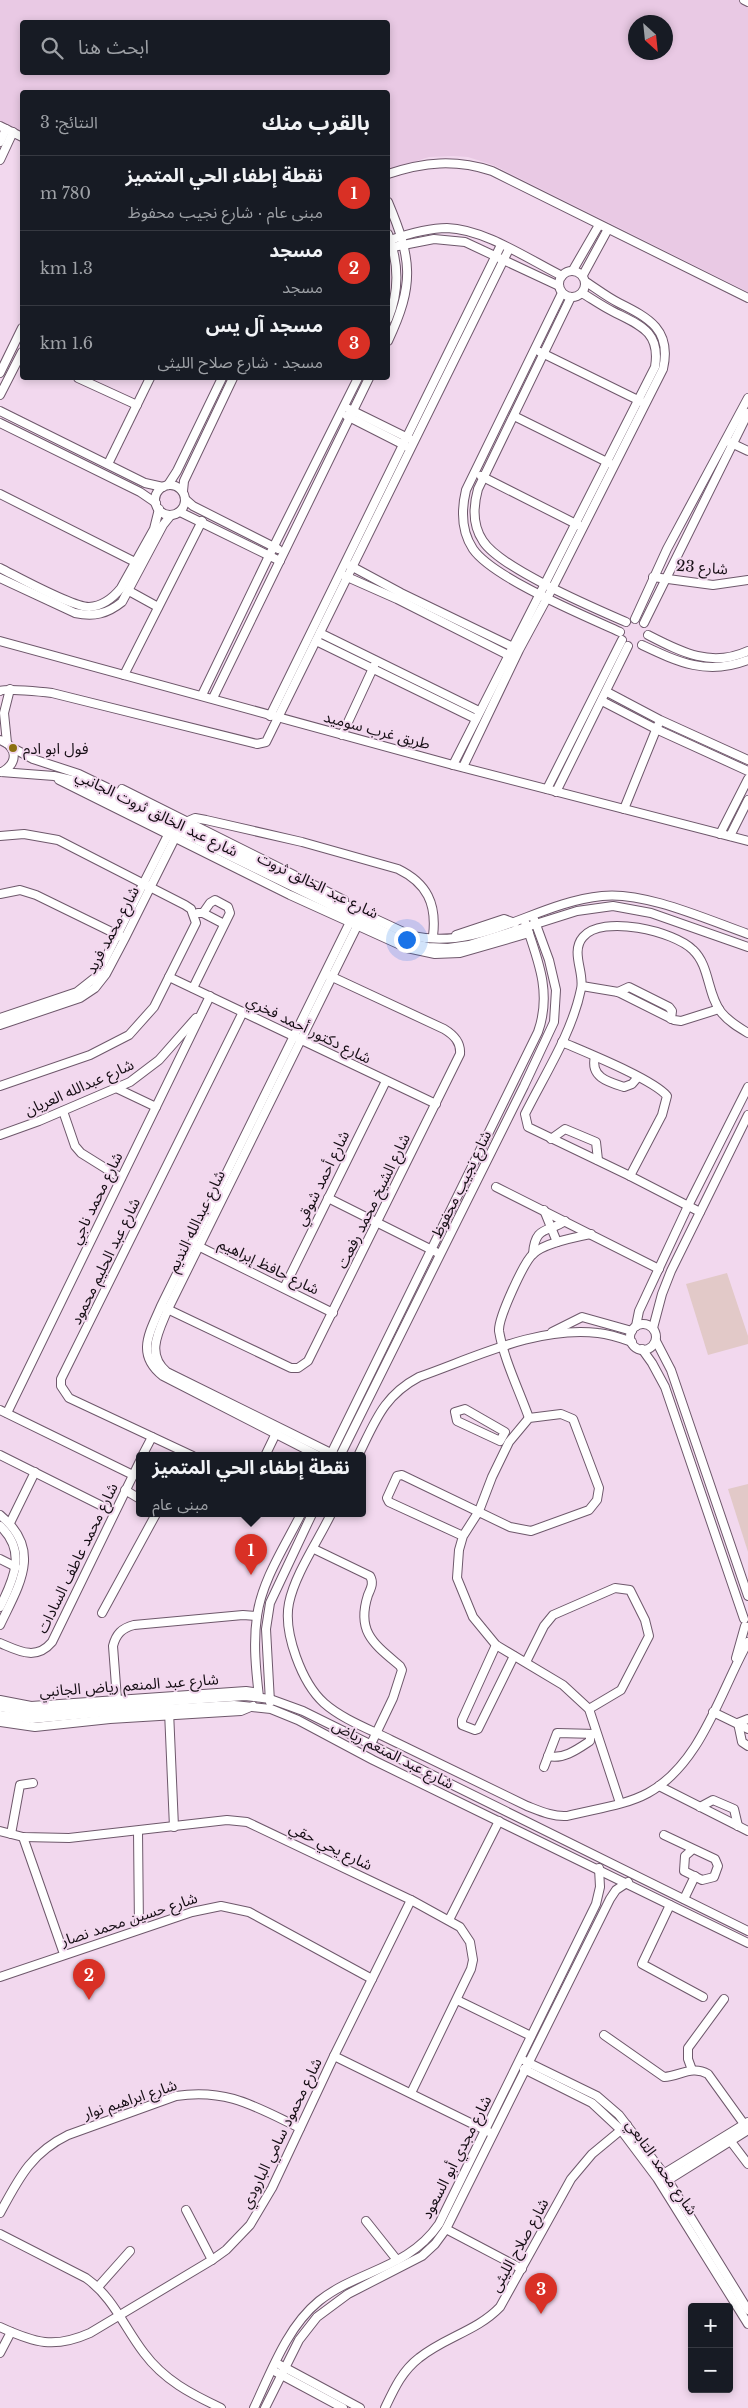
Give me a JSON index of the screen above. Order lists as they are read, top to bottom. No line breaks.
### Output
{"streets":{"street":["شارع 23","طريق غرب سوميد","شارع عبد الخالق ثروت","شارع محمد فريد","شارع دكتور أحمد فخري","شارع عبدالله العريان","شارع أحمد شوقي","شارع نجيب محفوظ","شارع محمد ناجي","شارع الشيخ محمد رفعت","شارع عبدالله النديم","شارع عبد الحليم محمود","شارع حافظ إبراهيم","شارع محمد عاطف السادات","شارع عبد المنعم رياض الجانبي","شارع عبد المنعم رياض","شارع يحي حقي","شارع حسين محمد نصار","شارع ابراهيم نوار","شارع محمود سامي البارودي","شارع مجدي أبو السعود","شارع محمد التابعي","شارع صلاح الليثى"]},"crossings":[["شارع عبد الخالق ثروت","شارع محمد فريد"],["شارع عبد الخالق ثروت","شارع نجيب محفوظ"],["شارع عبد الخالق ثروت","شارع عبدالله النديم"],["شارع دكتور أحمد فخري","شارع أحمد شوقي"],["شارع دكتور أحمد فخري","شارع محمد ناجي"],["شارع دكتور أحمد فخري","شارع الشيخ محمد رفعت"],["شارع دكتور أحمد فخري","شارع عبدالله النديم"],["شارع دكتور أحمد فخري","شارع عبد الحليم محمود"],["شارع عبدالله العريان","شارع محمد ناجي"],["شارع أحمد شوقي","شارع حافظ إبراهيم"],["شارع الشيخ محمد رفعت","شارع عبدالله النديم"],["شارع الشيخ محمد رفعت","شارع حافظ إبراهيم"],["شارع عبدالله النديم","شارع حافظ إبراهيم"],["شارع عبد المنعم رياض الجانبي","شارع عبد المنعم رياض"],["شارع عبد المنعم رياض","شارع مجدي أبو السعود"],["شارع يحي حقي","شارع محمود سامي البارودي"],["شارع حسين محمد نصار","شارع محمود سامي البارودي"],["شارع ابراهيم نوار","شارع محمود سامي البارودي"],["شارع مجدي أبو السعود","شارع محمد التابعي"],["شارع محمد التابعي","شارع صلاح الليثى"]],"places":["فول ابو ادم"],"north":"bottom right","page":{"search":"ابحث هنا","heading":["بالقرب منك","النتائج: 3"],"list":[{"mark":"1","name":"نقطة إطفاء الحي المتميز","note":"مبنى عام · شارع نجيب محفوظ","value":"780 m"},{"mark":"2","name":"مسجد","note":"مسجد","value":"1.3 km"},{"mark":"3","name":"مسجد آل يس","note":"مسجد · شارع صلاح الليثى","value":"1.6 km"}],"popup":["نقطة إطفاء الحي المتميز","مبنى عام"],"pins":["1","2","3"],"map_buttons":["+","−"]}}
